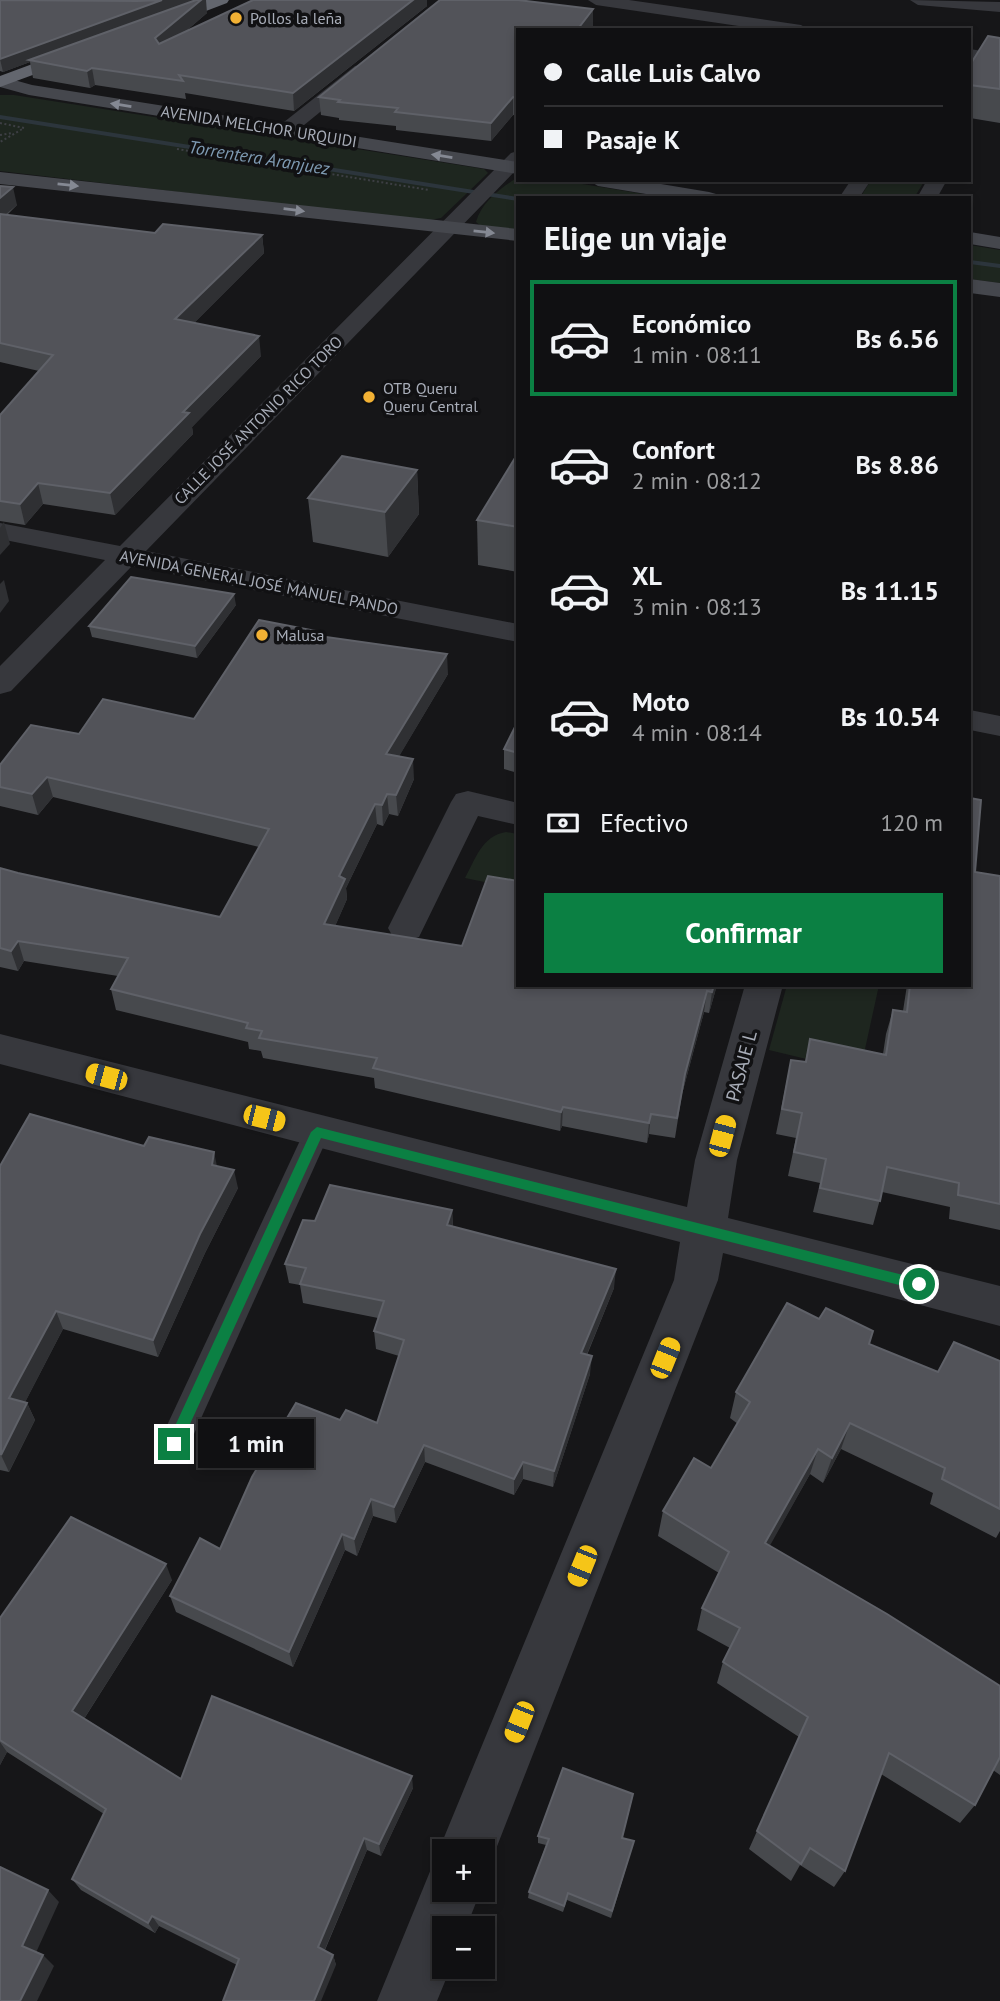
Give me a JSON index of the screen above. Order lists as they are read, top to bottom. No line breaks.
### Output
{"streets":{"main road":["AVENIDA MELCHOR URQUIDI"],"street":["CALLE JOSÉ ANTONIO RICO TORO","AVENIDA GENERAL JOSÉ MANUEL PANDO","PASAJE L"]},"crossings":[["AVENIDA MELCHOR URQUIDI","CALLE JOSÉ ANTONIO RICO TORO"],["CALLE JOSÉ ANTONIO RICO TORO","AVENIDA GENERAL JOSÉ MANUEL PANDO"]],"water":["Torrentera Aranjuez"],"places":["Pollos la leña","OTB Queru Queru Central","Malusa"],"page":{"banner":["Calle Luis Calvo","Pasaje K"],"heading":"Elige un viaje","list":[{"name":"Económico","note":"1 min · 08:11","value":"Bs 6.56"},{"name":"Confort","note":"2 min · 08:12","value":"Bs 8.86"},{"name":"XL","note":"3 min · 08:13","value":"Bs 11.15"},{"name":"Moto","note":"4 min · 08:14","value":"Bs 10.54"}],"pay":["Efectivo","120 m"],"buttons":"Confirmar","bubble":"1 min","map_buttons":["+","−"]}}
